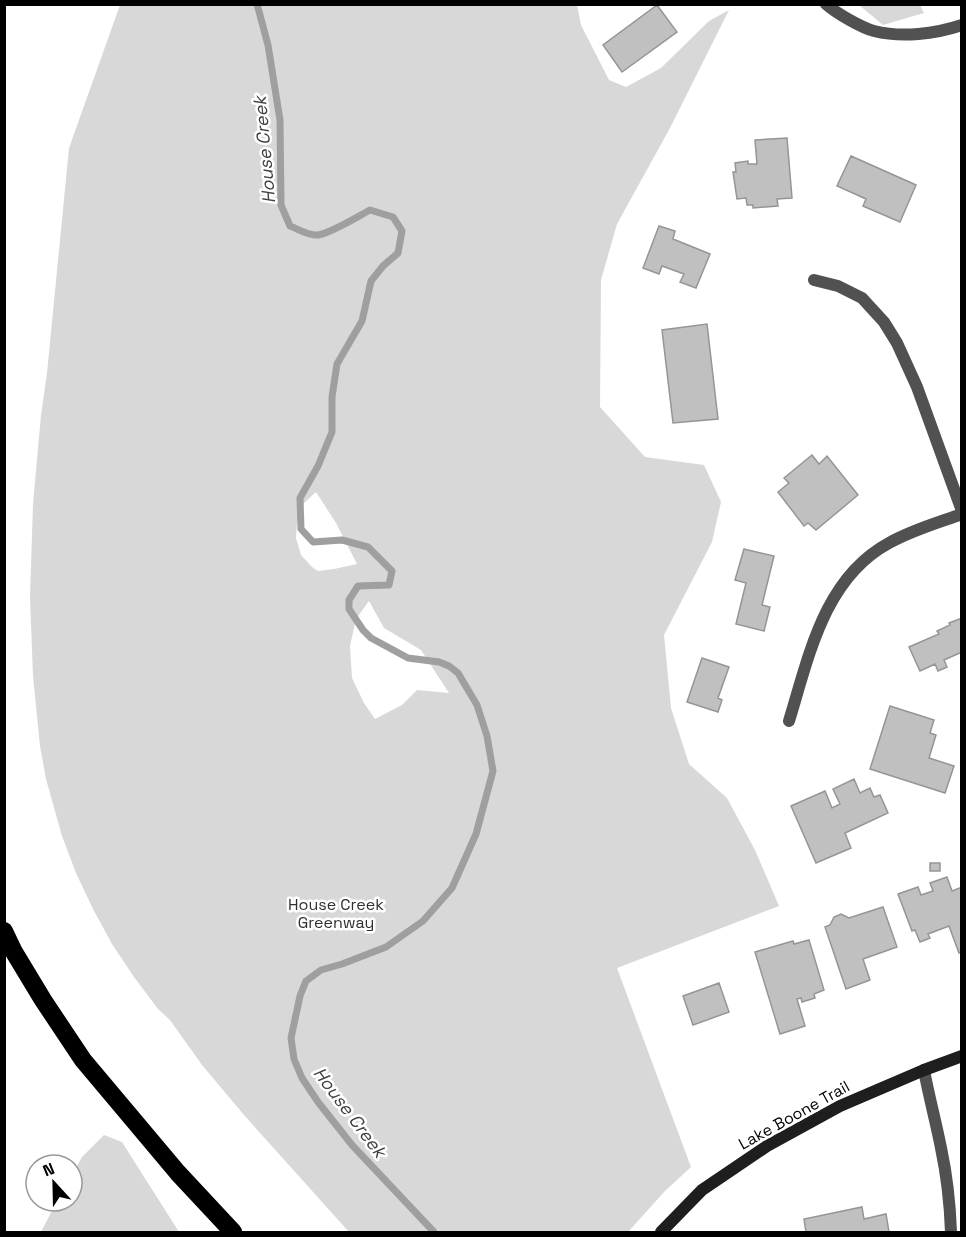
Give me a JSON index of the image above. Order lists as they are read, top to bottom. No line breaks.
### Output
{"streets":{"main road":["Lake Boone Trail"]},"water":["House Creek"],"parks":["House Creek Greenway"],"north":"top"}
